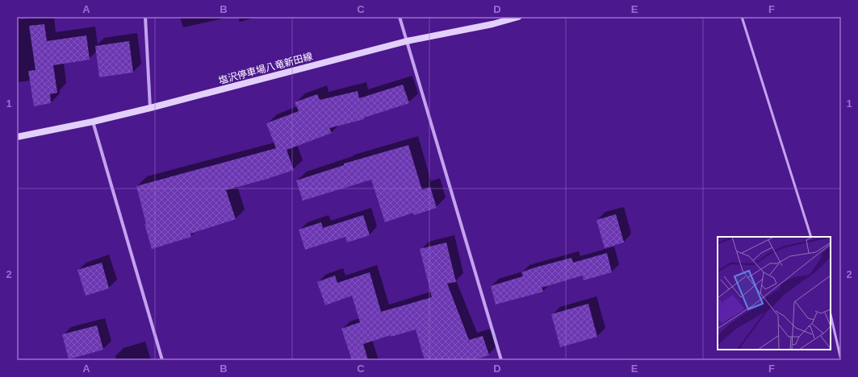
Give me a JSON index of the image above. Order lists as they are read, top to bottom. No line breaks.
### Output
{"streets":{"main road":["塩沢停車場八竜新田線"]},"grid":{"columns":["A","B","C","D","E","F"],"rows":["1","2"]}}
